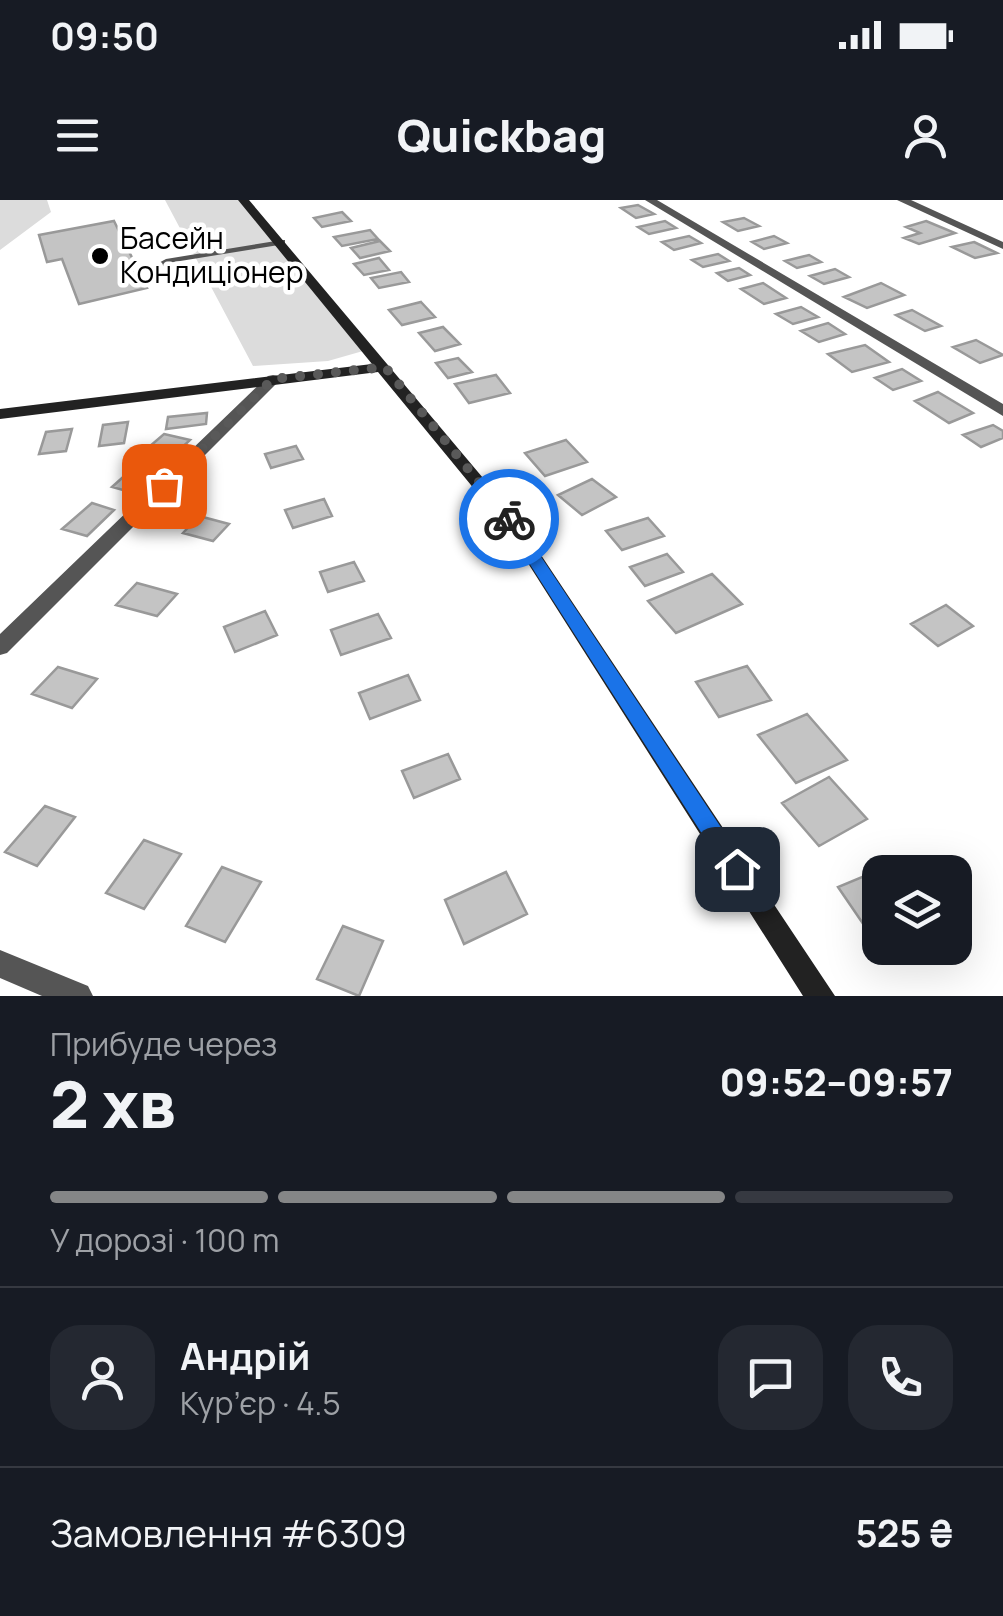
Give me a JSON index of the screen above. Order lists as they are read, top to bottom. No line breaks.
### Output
{"places":["Басейн Кондиціонер"],"page":{"status":"09:50","header":"Quickbag","heading":["2 хв","Прибуде через","09:52–09:57"],"panel":["Андрій","Кур’єр · 4.5","Замовлення #6309","525 ₴"],"bar":"У дорозі · 100 m"}}
